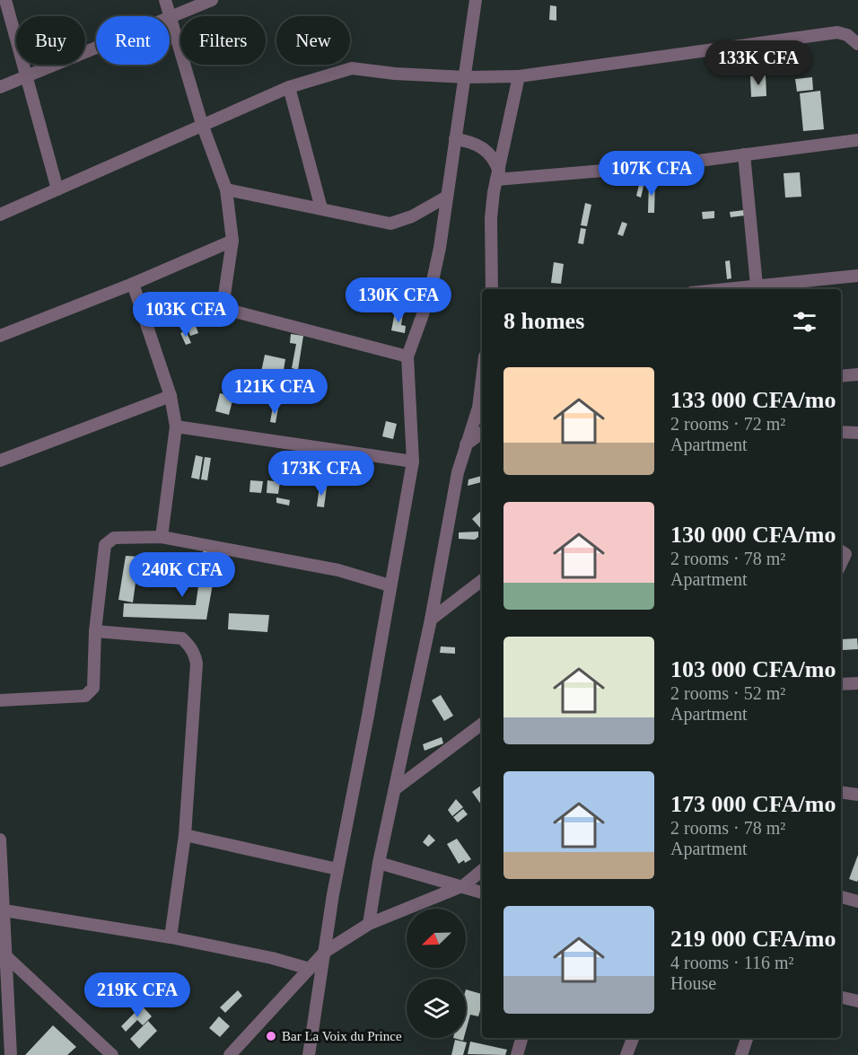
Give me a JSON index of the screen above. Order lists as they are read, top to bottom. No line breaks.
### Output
{"places":["Bar La Voix du Prince"],"north":"bottom left","page":{"chip":["Buy","Rent","Filters","New"],"price":["133K CFA","107K CFA","130K CFA","103K CFA","121K CFA","173K CFA","240K CFA","219K CFA"],"heading":"8 homes","list":[{"name":"133 000 CFA/mo","note":"2 rooms · 72 m² · Apartment"},{"name":"130 000 CFA/mo","note":"2 rooms · 78 m² · Apartment"},{"name":"103 000 CFA/mo","note":"2 rooms · 52 m² · Apartment"},{"name":"173 000 CFA/mo","note":"2 rooms · 78 m² · Apartment"},{"name":"219 000 CFA/mo","note":"4 rooms · 116 m² · House"}]}}
